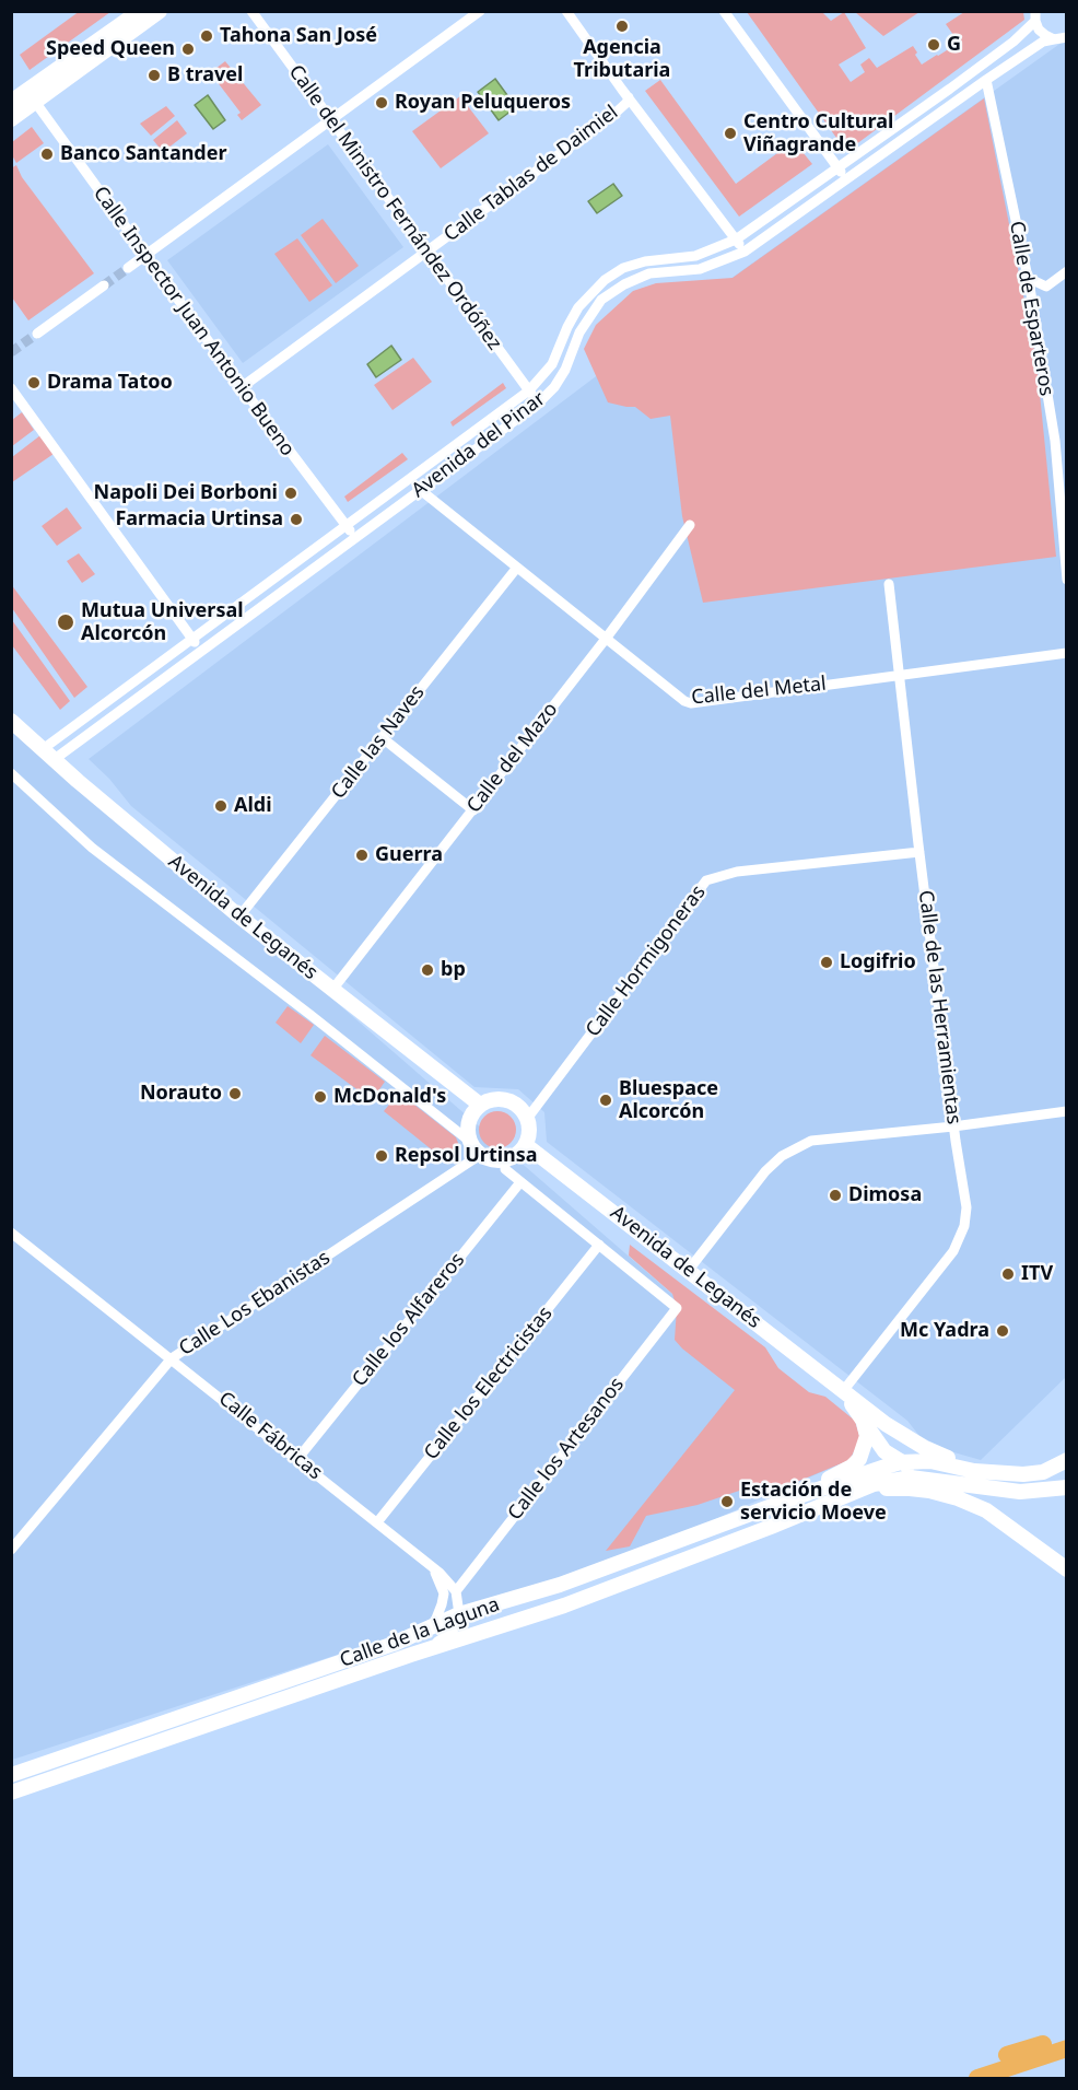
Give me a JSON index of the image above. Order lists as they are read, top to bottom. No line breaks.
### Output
{"streets":{"street":["Calle Tablas de Daimiel","Calle del Ministro Fernández Ordóñez","Calle de Esparteros","Calle Inspector Juan Antonio Bueno","Avenida del Pinar","Calle del Metal","Calle las Naves","Calle del Mazo","Avenida de Leganés","Calle Hormigoneras","Calle de las Herramientas","Calle Los Ebanistas","Calle los Alfareros","Calle los Electricistas","Calle Fábricas","Calle los Artesanos","Calle de la Laguna"]},"crossings":[["Calle Tablas de Daimiel","Calle del Ministro Fernández Ordóñez"],["Calle Tablas de Daimiel","Calle Inspector Juan Antonio Bueno"],["Calle del Ministro Fernández Ordóñez","Avenida del Pinar"],["Calle de Esparteros","Avenida del Pinar"],["Calle Inspector Juan Antonio Bueno","Avenida del Pinar"],["Avenida del Pinar","Calle del Metal"],["Avenida del Pinar","Avenida de Leganés"],["Calle del Metal","Calle las Naves"],["Calle del Metal","Calle del Mazo"],["Calle del Metal","Calle de las Herramientas"],["Calle las Naves","Avenida de Leganés"],["Calle del Mazo","Avenida de Leganés"],["Avenida de Leganés","Calle Hormigoneras"],["Avenida de Leganés","Calle de las Herramientas"],["Avenida de Leganés","Calle Los Ebanistas"],["Avenida de Leganés","Calle los Alfareros"],["Avenida de Leganés","Calle los Electricistas"],["Avenida de Leganés","Calle los Artesanos"],["Avenida de Leganés","Calle de la Laguna"],["Calle Hormigoneras","Calle de las Herramientas"],["Calle Hormigoneras","Calle Los Ebanistas"],["Calle Los Ebanistas","Calle Fábricas"],["Calle los Alfareros","Calle Fábricas"],["Calle los Electricistas","Calle Fábricas"],["Calle Fábricas","Calle los Artesanos"]],"places":["Agencia Tributaria","Tahona San José","G","Speed Queen","B travel","Royan Peluqueros","Centro Cultural Viñagrande","Banco Santander","Drama Tatoo","Napoli Dei Borboni","Farmacia Urtinsa","Mutua Universal Alcorcón","Aldi","Guerra","Logifrio","bp","Norauto","McDonald's","Bluespace Alcorcón","Repsol Urtinsa","Dimosa","ITV","Mc Yadra","Estación de servicio Moeve"]}
